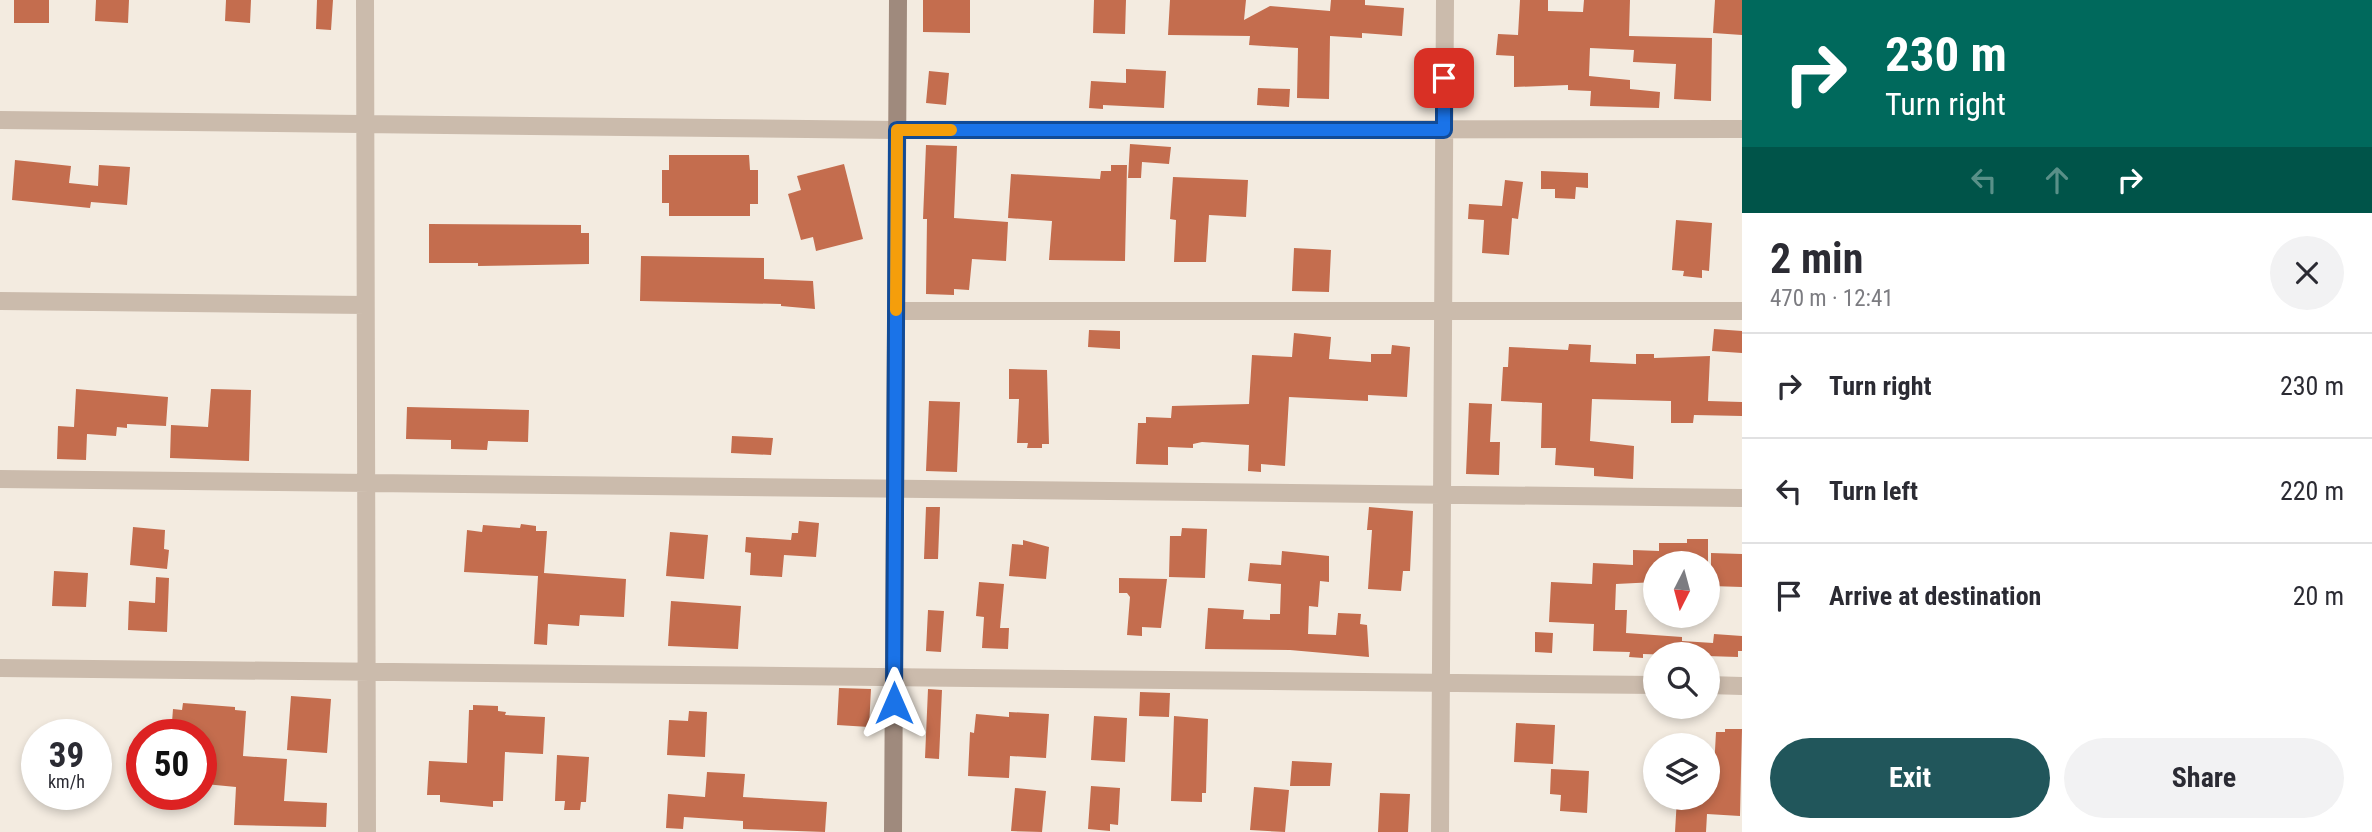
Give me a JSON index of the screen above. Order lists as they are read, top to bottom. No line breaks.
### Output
{"north":"bottom","page":{"turn":["230 m","Turn right"],"heading":["2 min","470 m · 12:41"],"list":[{"name":"Turn right","value":"230 m"},{"name":"Turn left","value":"220 m"},{"name":"Arrive at destination","value":"20 m"}],"speed":"39 km/h","limit":"50","buttons":["Exit","Share"]}}
